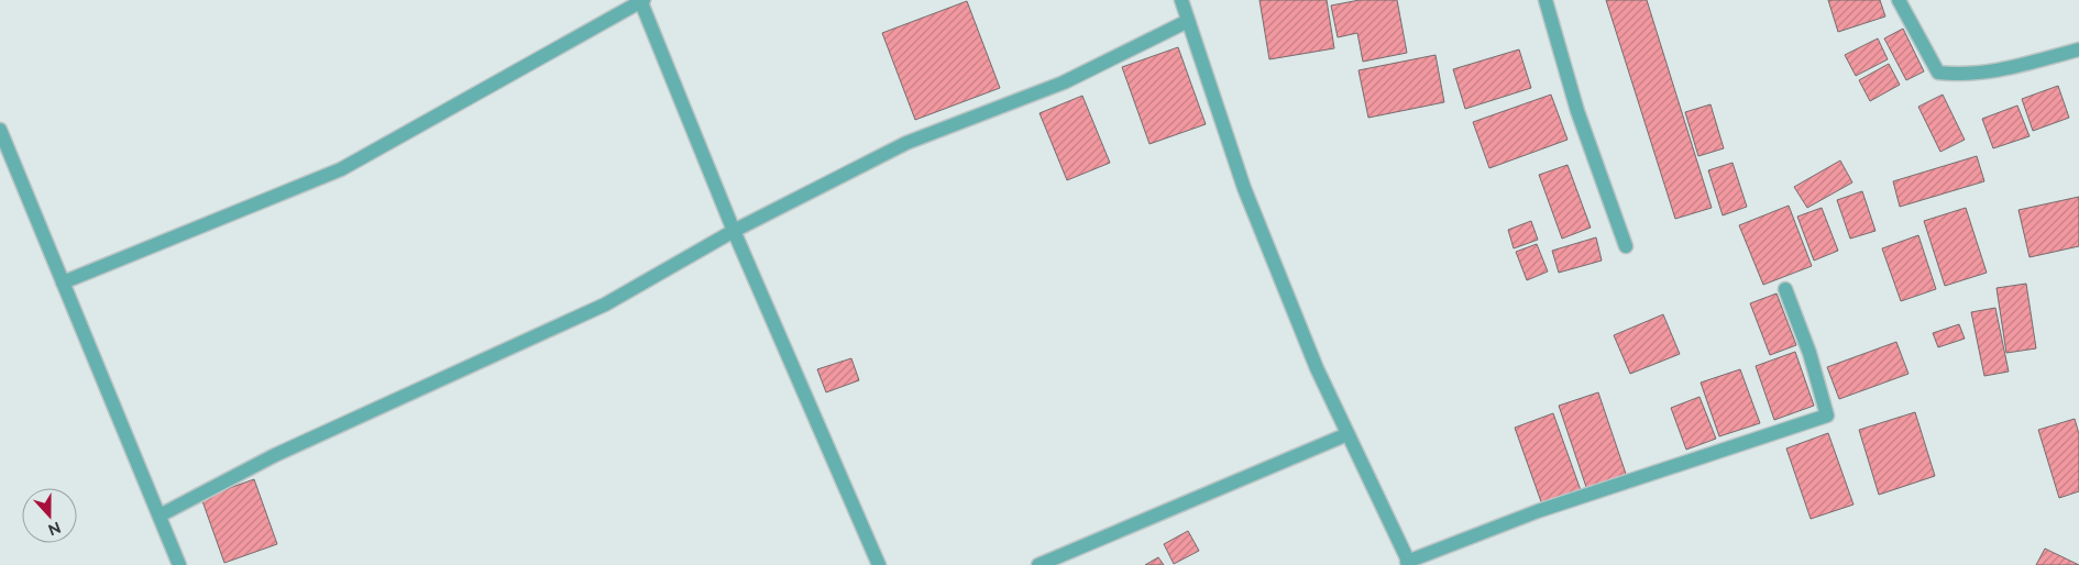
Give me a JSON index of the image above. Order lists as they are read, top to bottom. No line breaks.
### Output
{"north":"bottom"}
